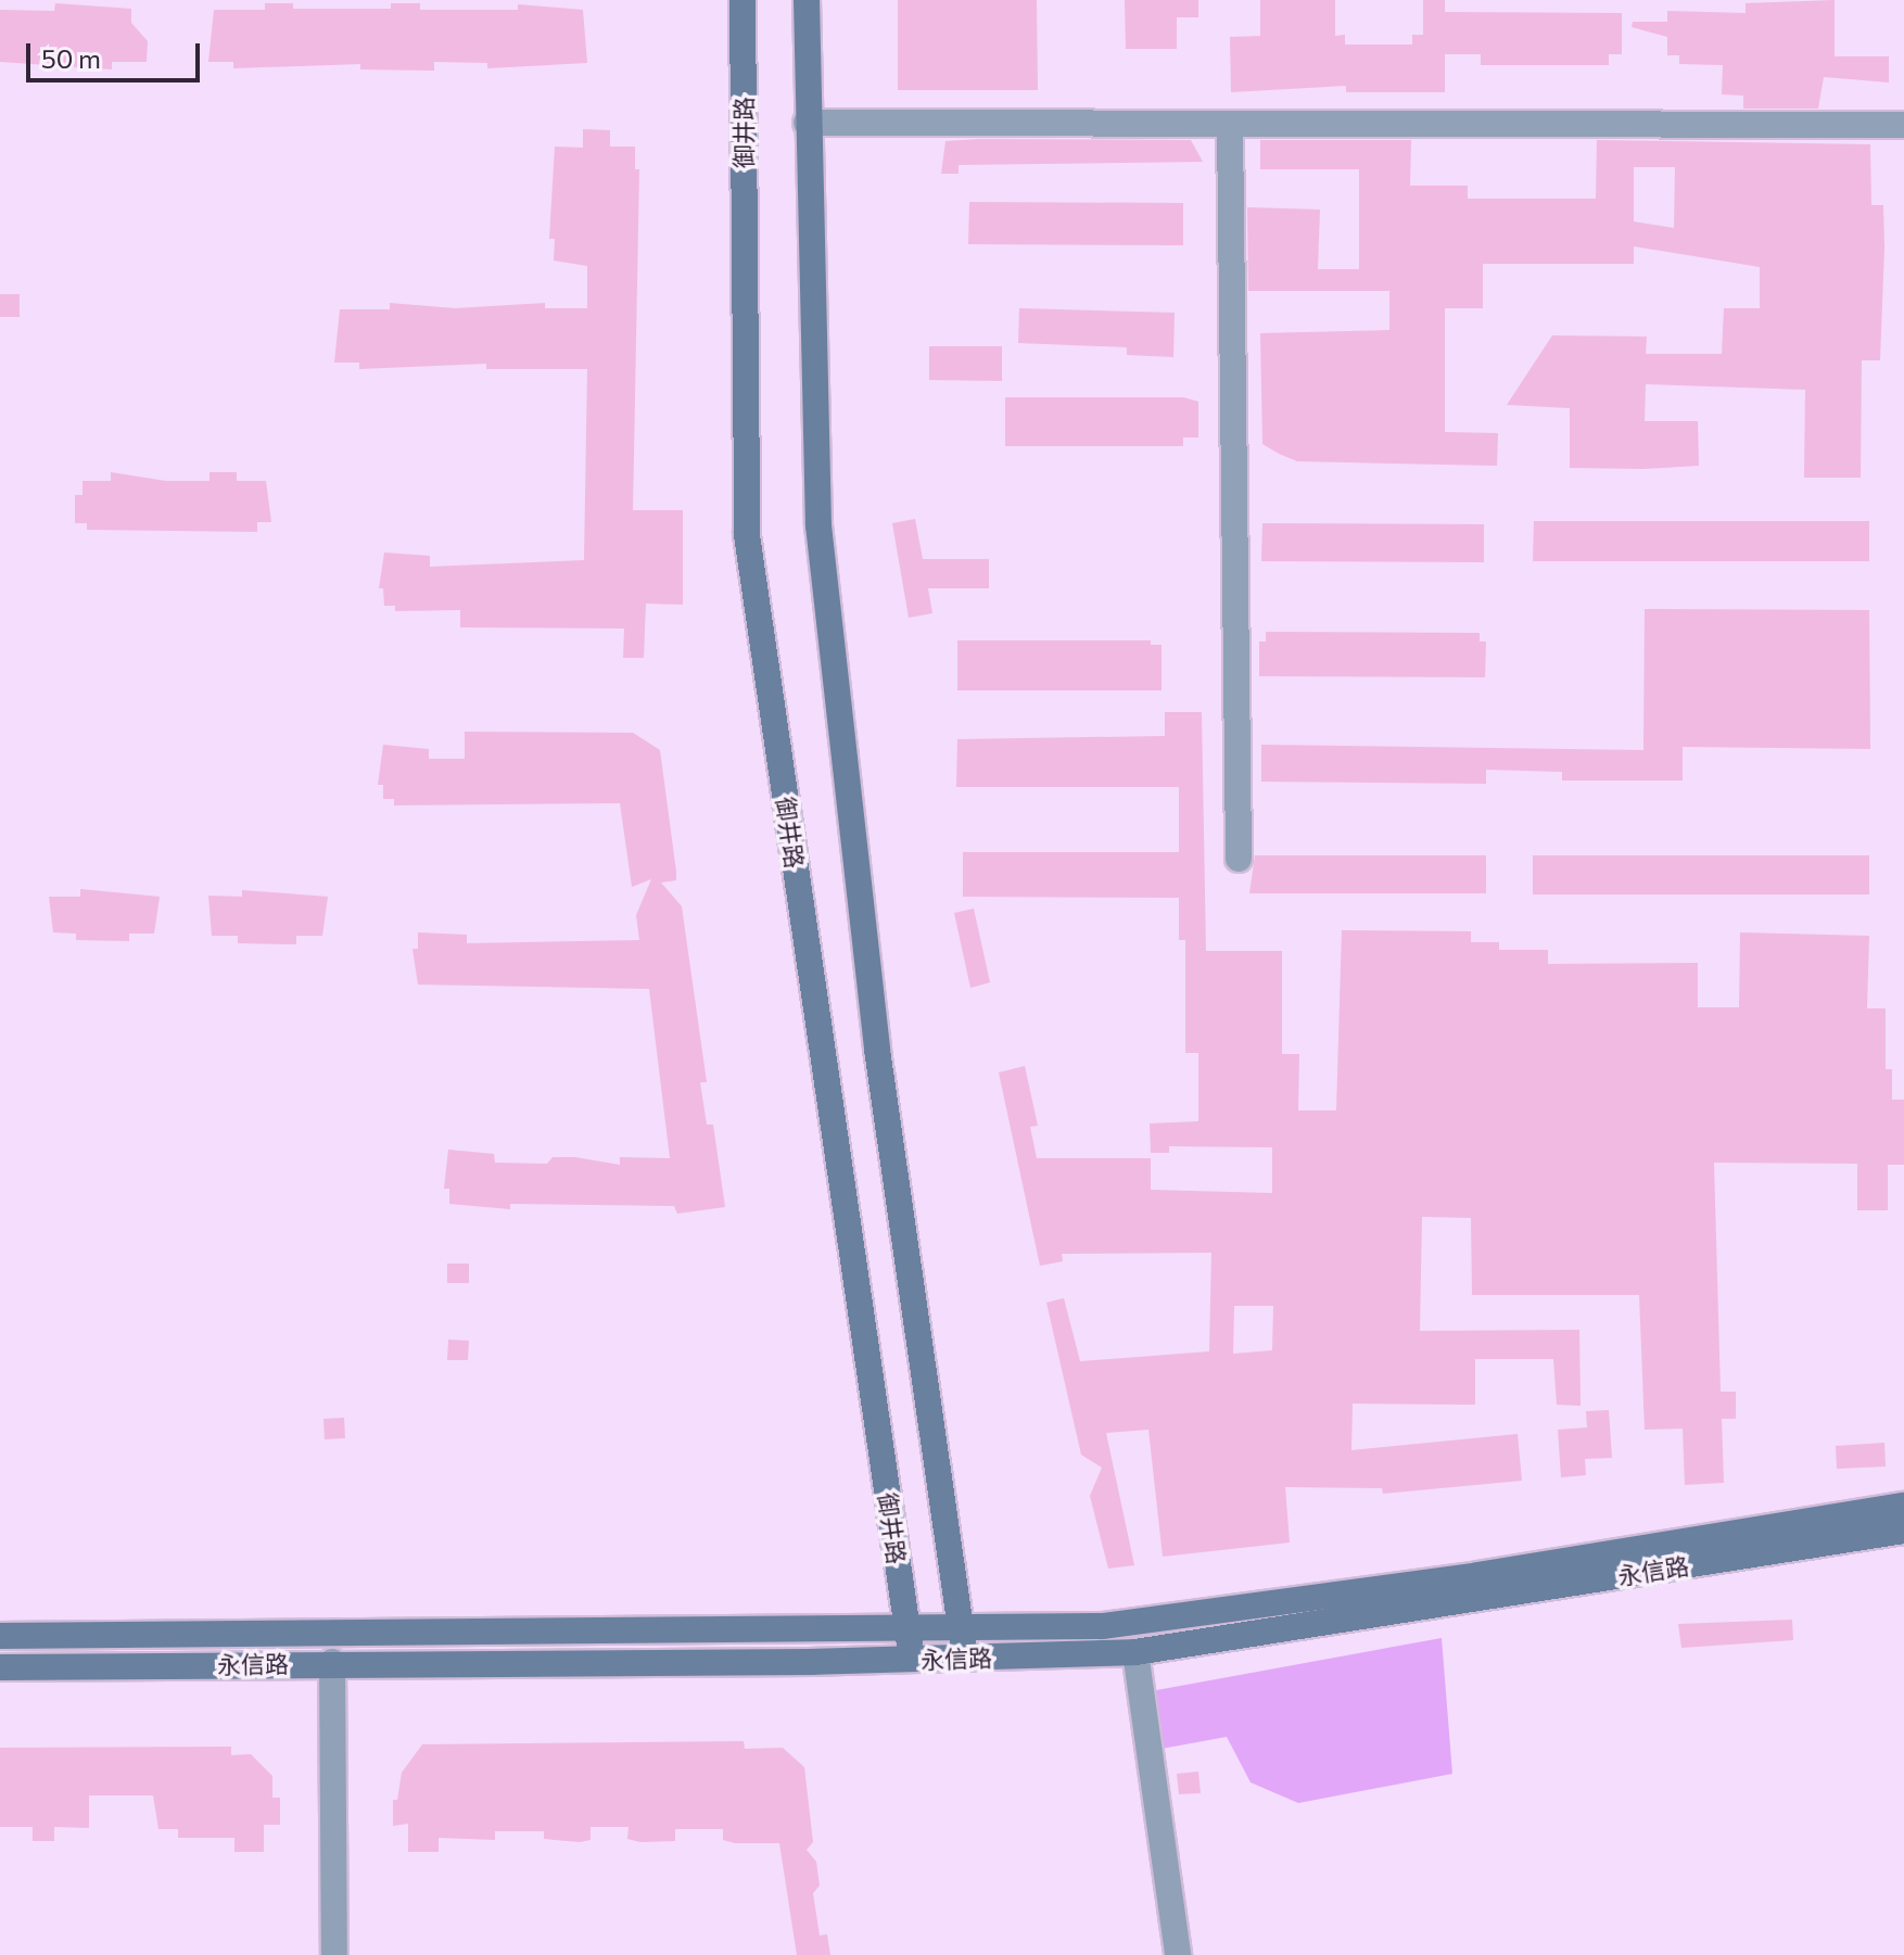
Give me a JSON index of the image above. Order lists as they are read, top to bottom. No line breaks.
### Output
{"streets":{"street":["御井路","永信路"]},"crossings":[["御井路","永信路"]],"scale_bar":"50 m"}
